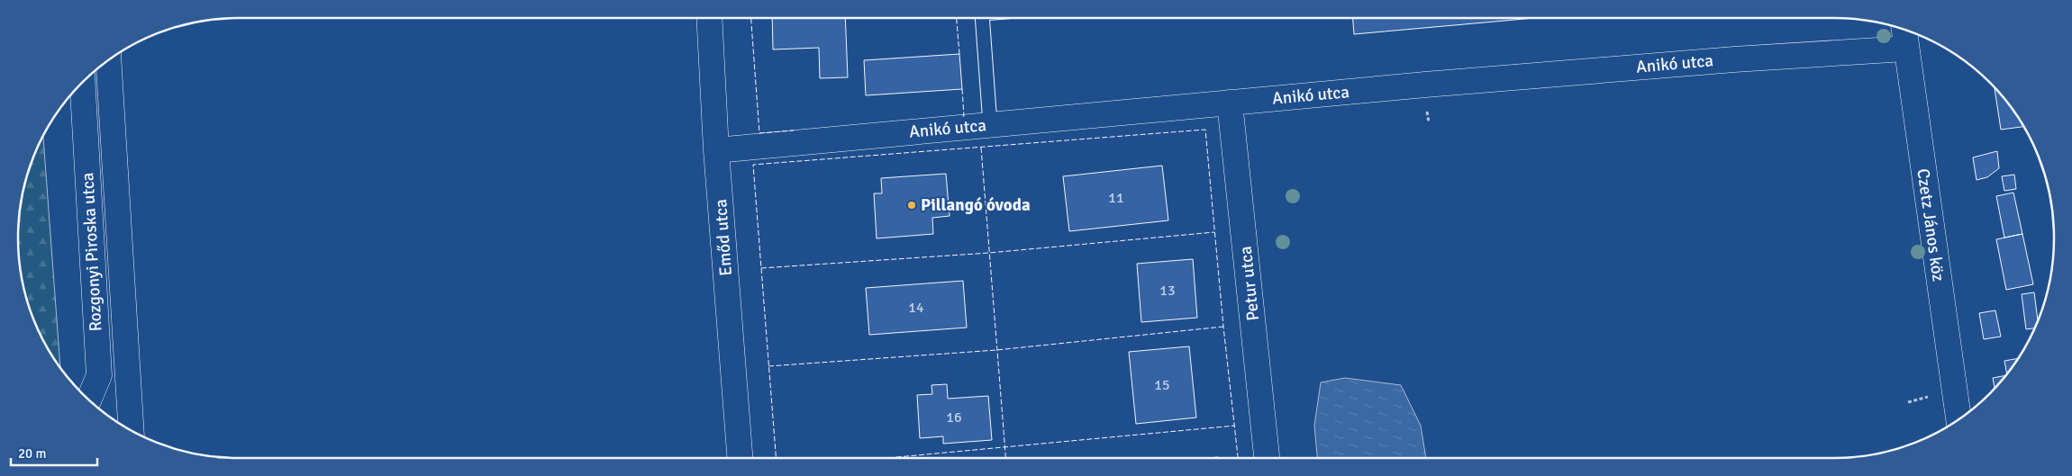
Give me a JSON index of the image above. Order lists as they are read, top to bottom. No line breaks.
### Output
{"streets":{"street":["Anikó utca","Czetz János köz","Emőd utca","Rozgonyi Piroska utca","Petur utca"]},"crossings":[["Anikó utca","Czetz János köz"],["Anikó utca","Emőd utca"],["Anikó utca","Petur utca"]],"places":["Pillangó óvoda"],"house_numbers":["11","13","14","15","16"],"scale_bar":"20 m"}
